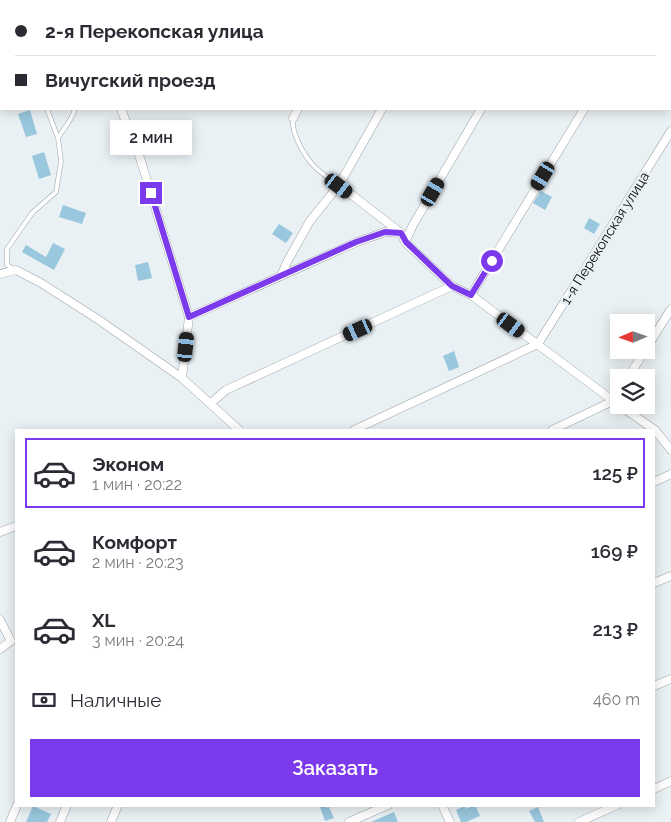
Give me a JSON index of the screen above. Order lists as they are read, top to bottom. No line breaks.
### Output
{"streets":{"street":["1-я Перекопская улица"]},"north":"left","page":{"banner":["2-я Перекопская улица","Вичугский проезд"],"bubble":"2 мин","list":[{"name":"Эконом","note":"1 мин · 20:22","value":"125 ₽"},{"name":"Комфорт","note":"2 мин · 20:23","value":"169 ₽"},{"name":"XL","note":"3 мин · 20:24","value":"213 ₽"}],"pay":["Наличные","460 m"],"buttons":"Заказать"}}
